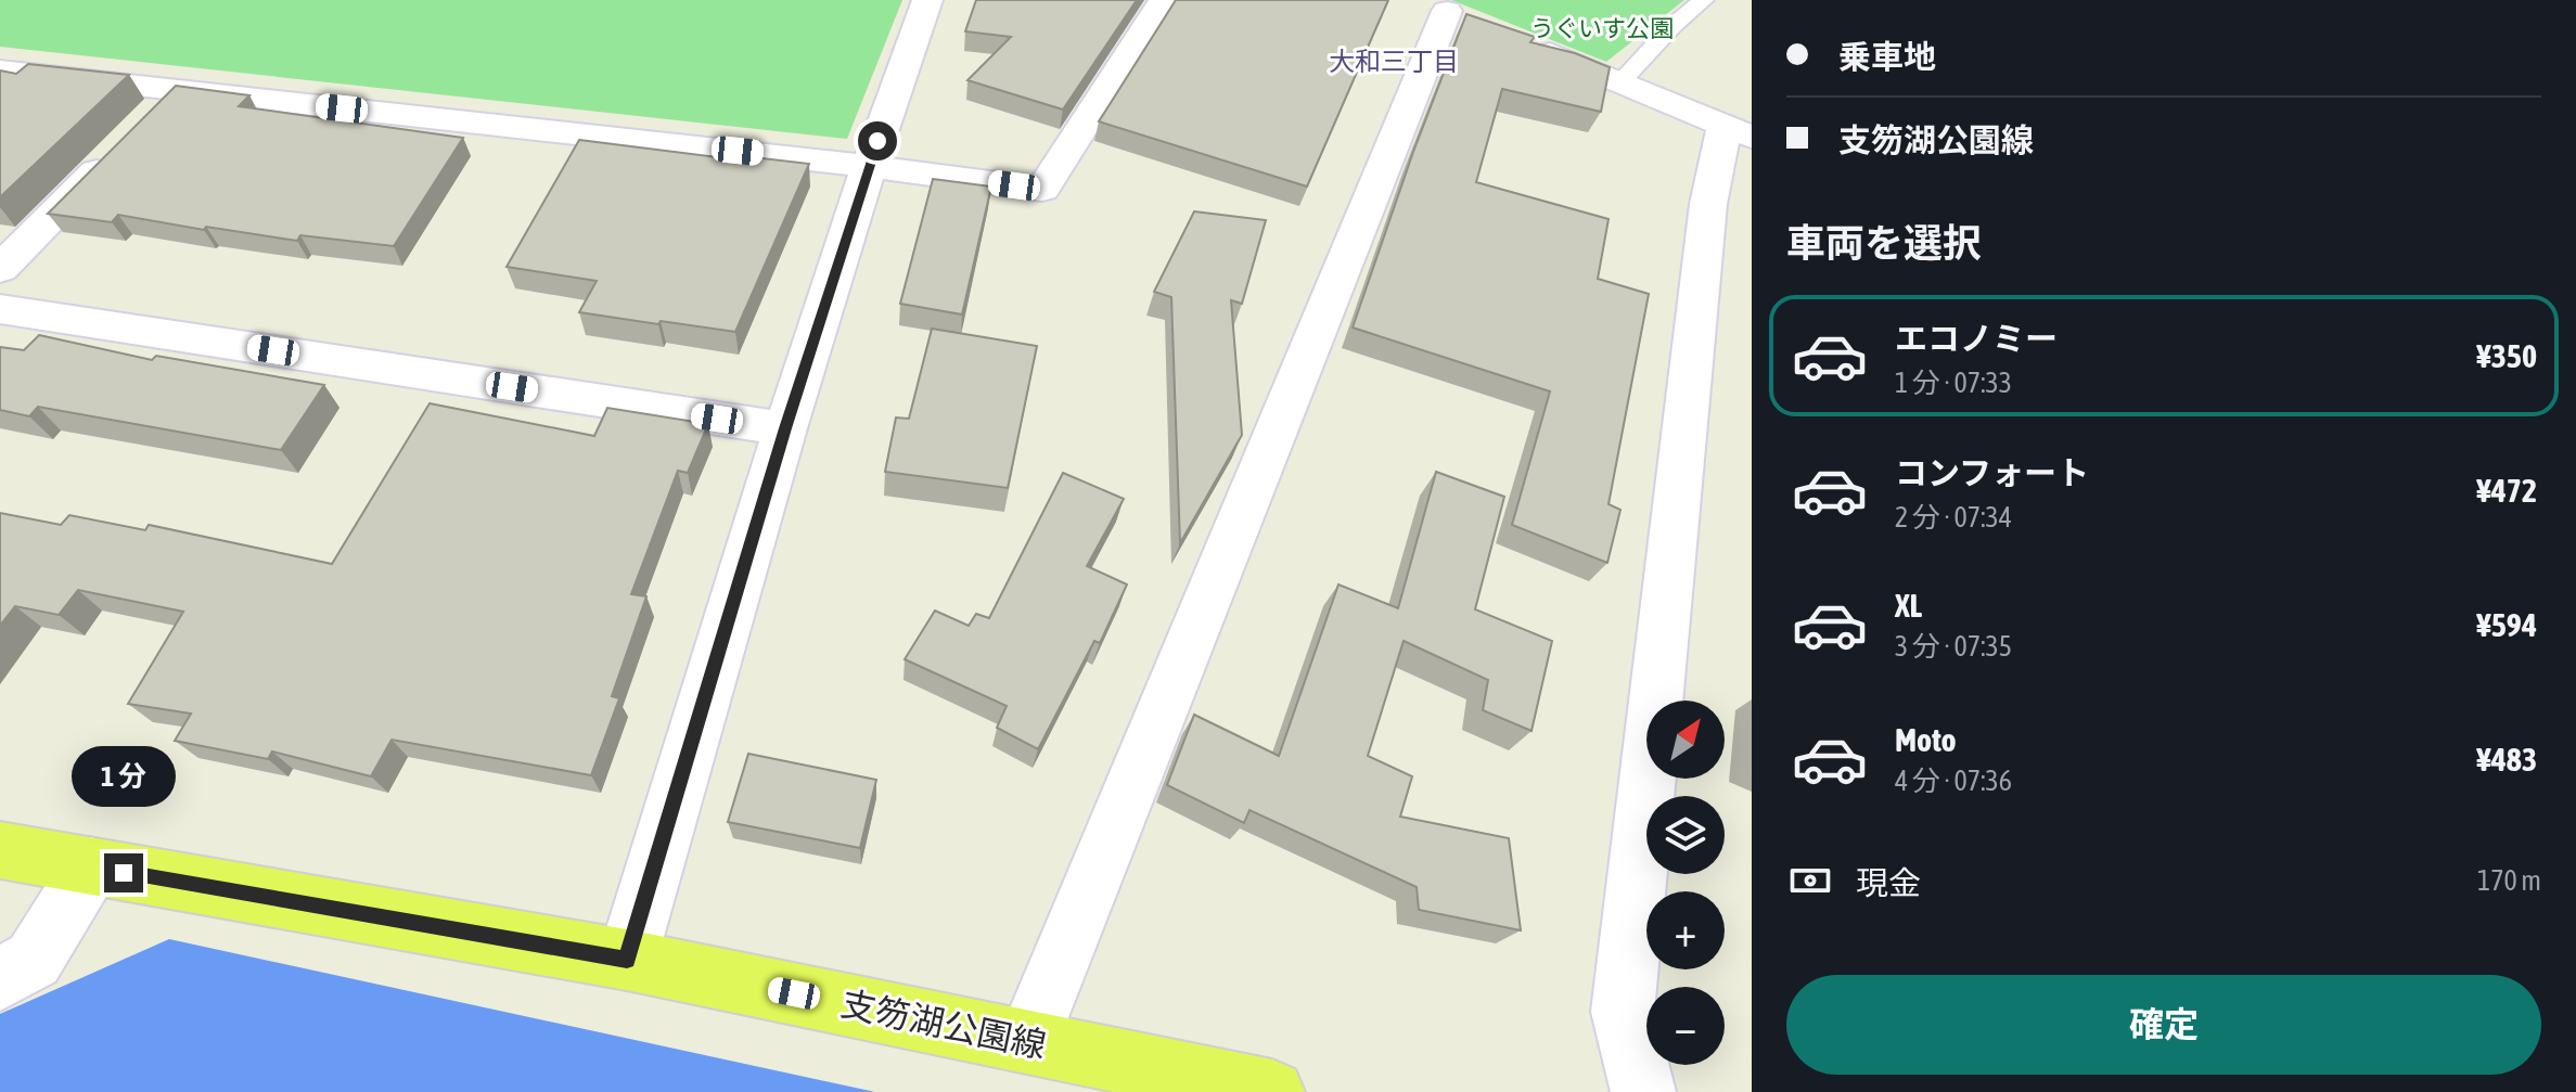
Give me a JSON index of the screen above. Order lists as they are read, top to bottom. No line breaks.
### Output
{"streets":{"main road":["支笏湖公園線"]},"districts":["大和三丁目"],"parks":["うぐいす公園"],"north":"top right","page":{"banner":["乗車地","支笏湖公園線"],"heading":"車両を選択","list":[{"name":"エコノミー","note":"1 分 · 07:33","value":"¥350"},{"name":"コンフォート","note":"2 分 · 07:34","value":"¥472"},{"name":"XL","note":"3 分 · 07:35","value":"¥594"},{"name":"Moto","note":"4 分 · 07:36","value":"¥483"}],"map_buttons":["+","−"],"bubble":"1 分","pay":["現金","170 m"],"buttons":"確定"}}
